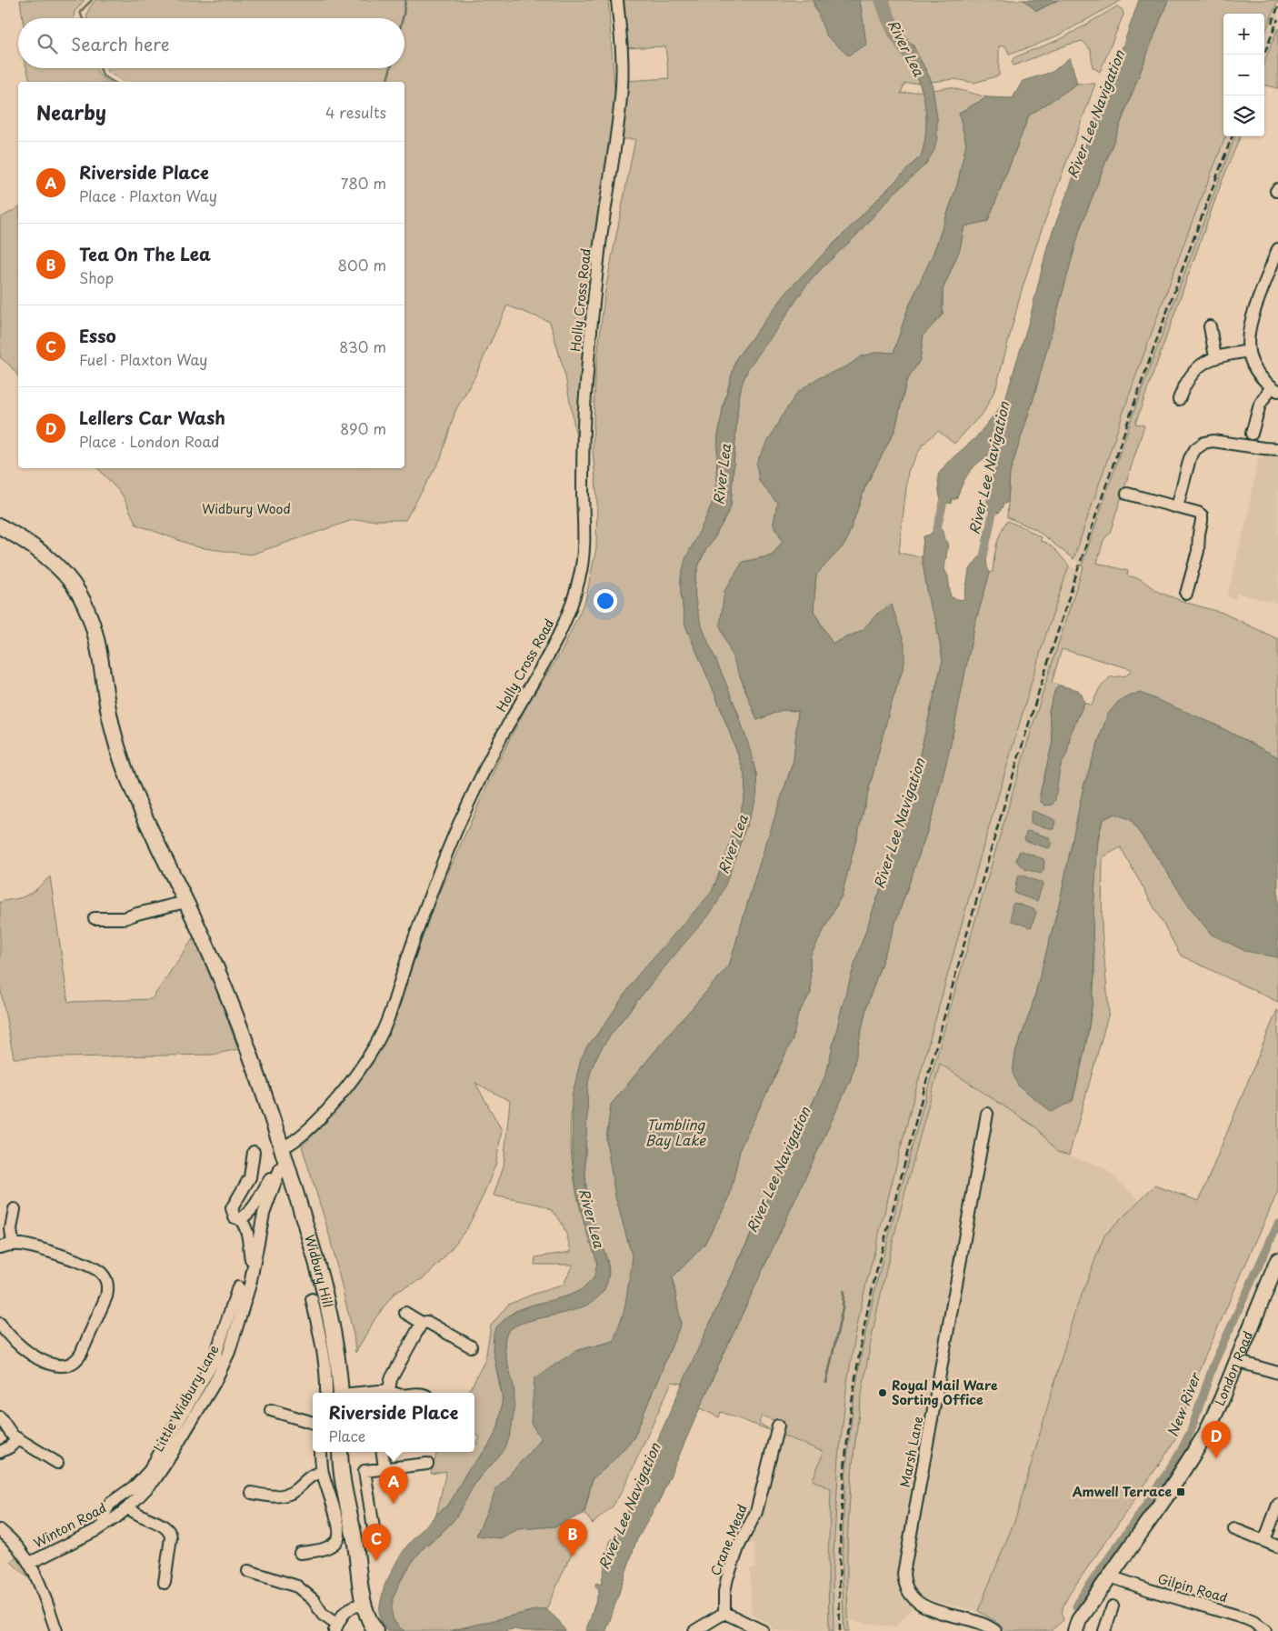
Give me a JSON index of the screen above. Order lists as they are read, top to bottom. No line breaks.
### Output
{"streets":{"main road":["Widbury Hill","London Road"],"street":["Holly Cross Road","Little Widbury Lane","Marsh Lane","Winton Road","Crane Mead","Gilpin Road"]},"crossings":[["Holly Cross Road","Widbury Hill"],["Holly Cross Road","Little Widbury Lane"],["Widbury Hill","Little Widbury Lane"],["London Road","Gilpin Road"],["Little Widbury Lane","Winton Road"]],"water":["River Lea","River Lee Navigation","Tumbling Bay Lake","New River"],"parks":["Widbury Wood"],"places":{"other":["Royal Mail Ware Sorting Office"],"transit":["Amwell Terrace"]},"page":{"map_buttons":["+","−"],"search":"Search here","heading":["Nearby","4 results"],"list":[{"mark":"A","name":"Riverside Place","note":"Place · Plaxton Way","value":"780 m"},{"mark":"B","name":"Tea On The Lea","note":"Shop","value":"800 m"},{"mark":"C","name":"Esso","note":"Fuel · Plaxton Way","value":"830 m"},{"mark":"D","name":"Lellers Car Wash","note":"Place · London Road","value":"890 m"}],"popup":["Riverside Place","Place"],"pins":["D","A","B","C"]}}
